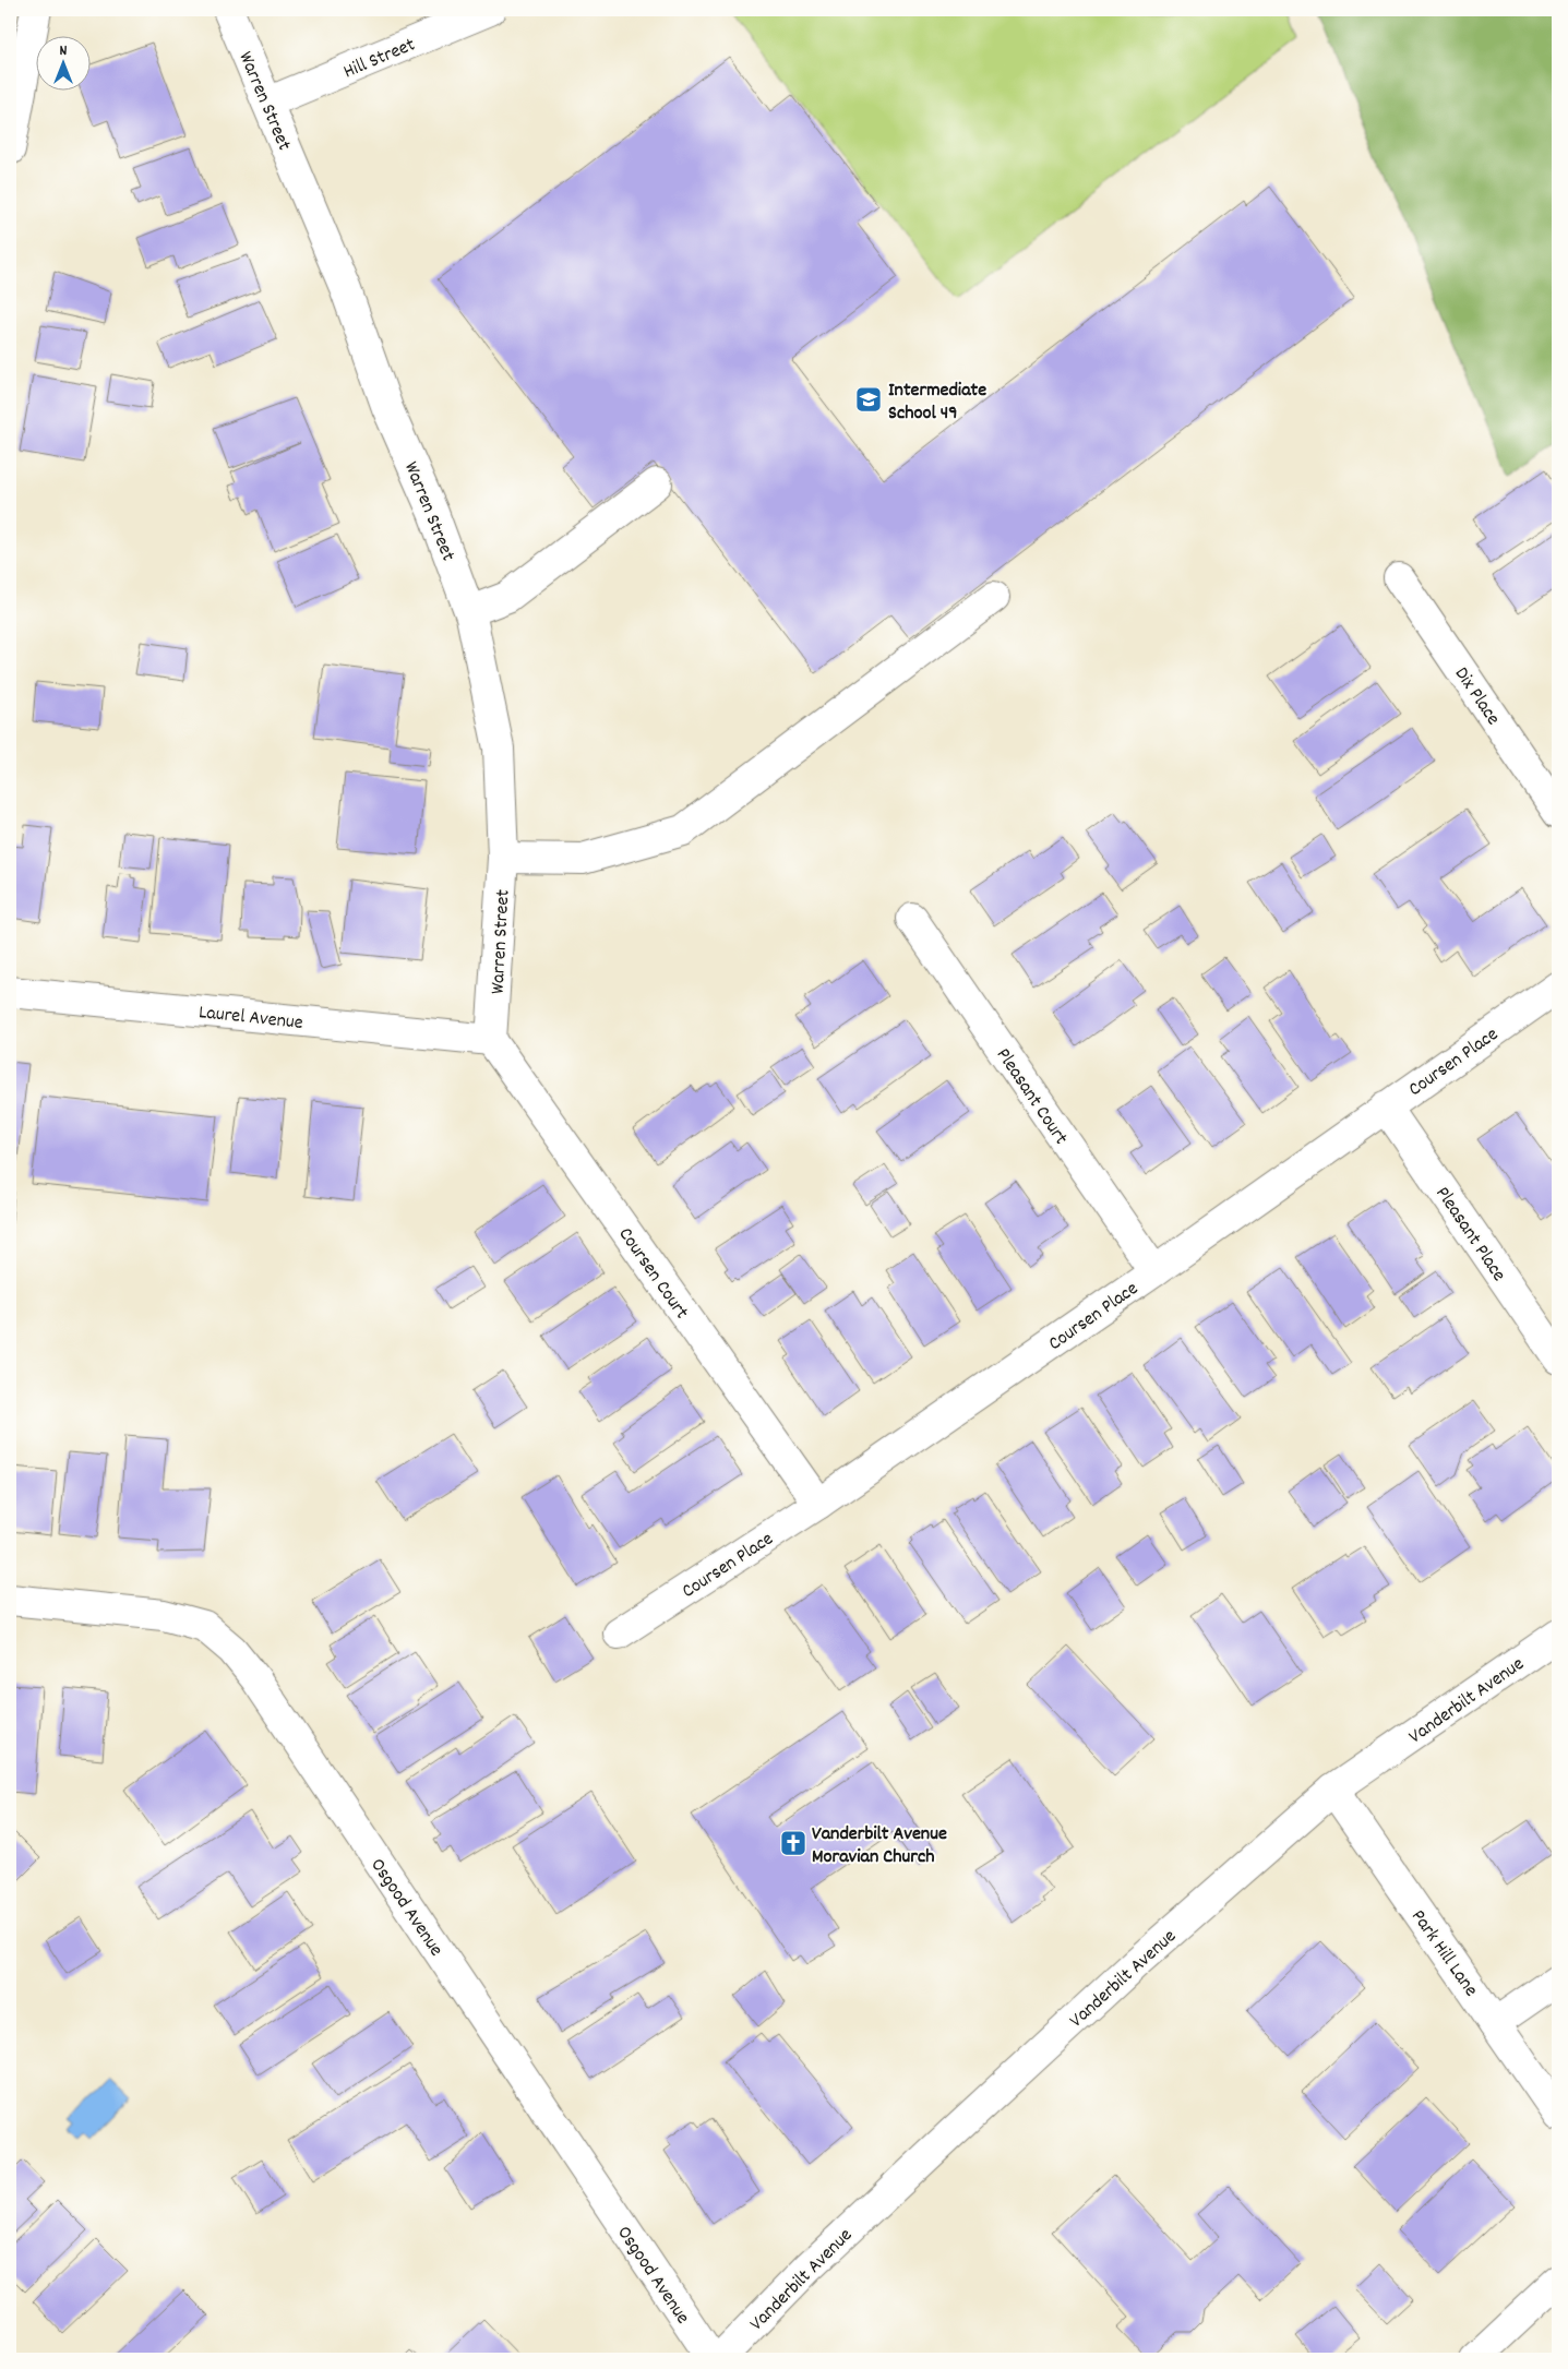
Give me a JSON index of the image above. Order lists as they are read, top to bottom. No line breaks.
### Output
{"streets":{"street":["Hill Street","Warren Street","Dix Place","Laurel Avenue","Coursen Place","Pleasant Court","Pleasant Place","Coursen Court","Vanderbilt Avenue","Osgood Avenue","Park Hill Lane"]},"crossings":[["Hill Street","Warren Street"],["Warren Street","Laurel Avenue"],["Warren Street","Coursen Court"],["Laurel Avenue","Coursen Court"],["Coursen Place","Pleasant Court"],["Coursen Place","Pleasant Place"],["Coursen Place","Coursen Court"],["Vanderbilt Avenue","Park Hill Lane"]],"places":{"school or university":["Intermediate School 49"],"church":["Vanderbilt Avenue Moravian Church"]},"north":"top"}
